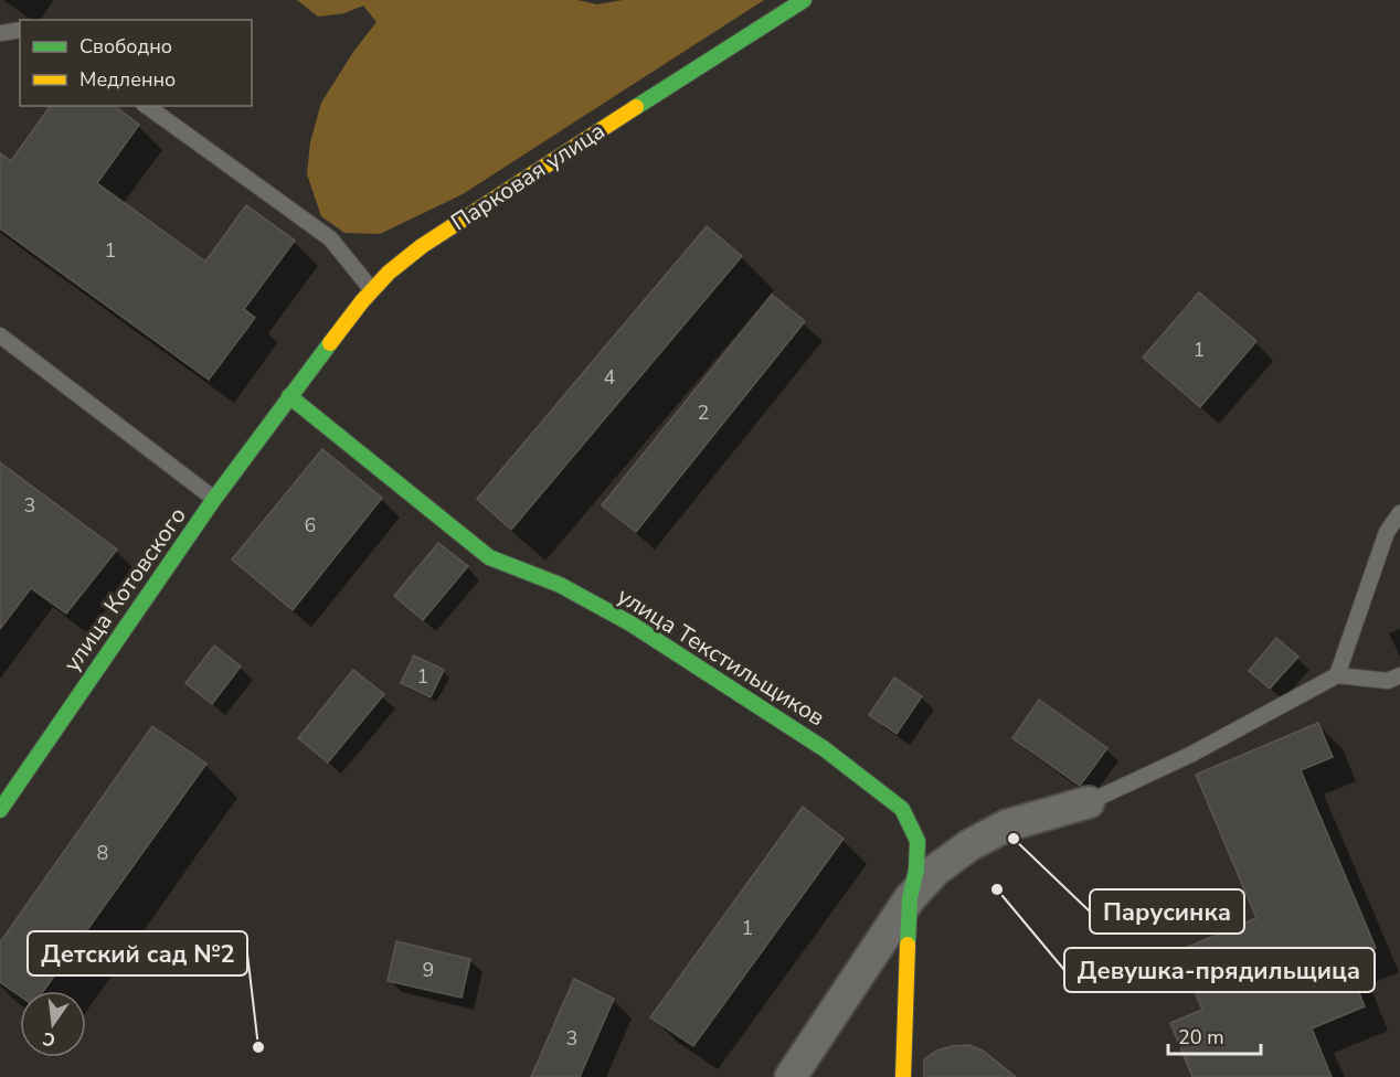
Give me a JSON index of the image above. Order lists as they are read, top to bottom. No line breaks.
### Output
{"streets":{"street":["Парковая улица","улица Котовского","улица Текстильщиков"]},"crossings":[["Парковая улица","улица Котовского"],["Парковая улица","улица Текстильщиков"],["улица Котовского","улица Текстильщиков"]],"places":["Парусинка","Девушка-прядильщица","Детский сад №2"],"house_numbers":["1","1","4","2","3","6","1","8","1","9","3"],"legend":["Свободно","Медленно"],"scale_bar":"20 m","north":"bottom"}
